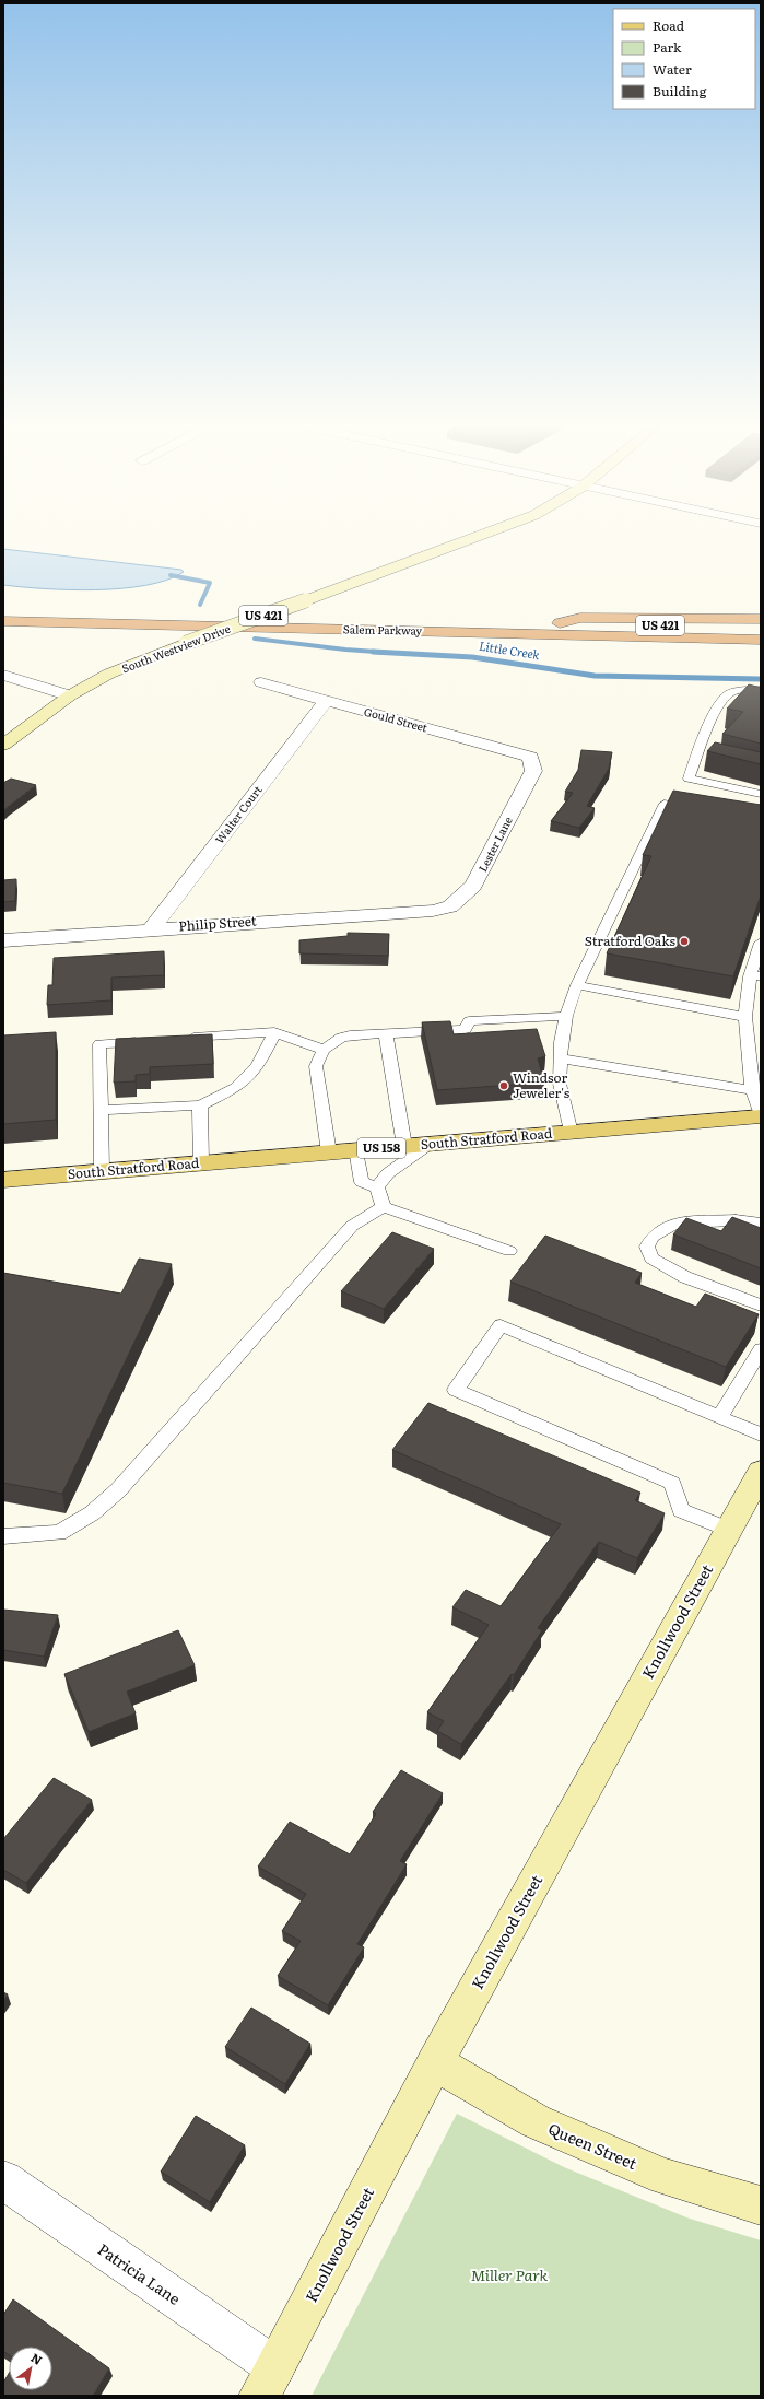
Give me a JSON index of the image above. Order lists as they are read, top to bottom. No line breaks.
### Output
{"streets":{"highway":["US 421","Salem Parkway"],"main road":["South Stratford Road","US 158"],"street":["South Westview Drive","Gould Street","Walter Court","Lester Lane","Philip Street","Knollwood Street","Queen Street","Patricia Lane"]},"crossings":[["Gould Street","Walter Court"],["Gould Street","Lester Lane"],["Walter Court","Philip Street"],["Lester Lane","Philip Street"],["Knollwood Street","Queen Street"],["Knollwood Street","Patricia Lane"]],"water":["Little Creek"],"parks":["Miller Park"],"places":["Stratford Oaks","Windsor Jeweler's"],"legend":["Road","Park","Water","Building"],"north":"top right"}
